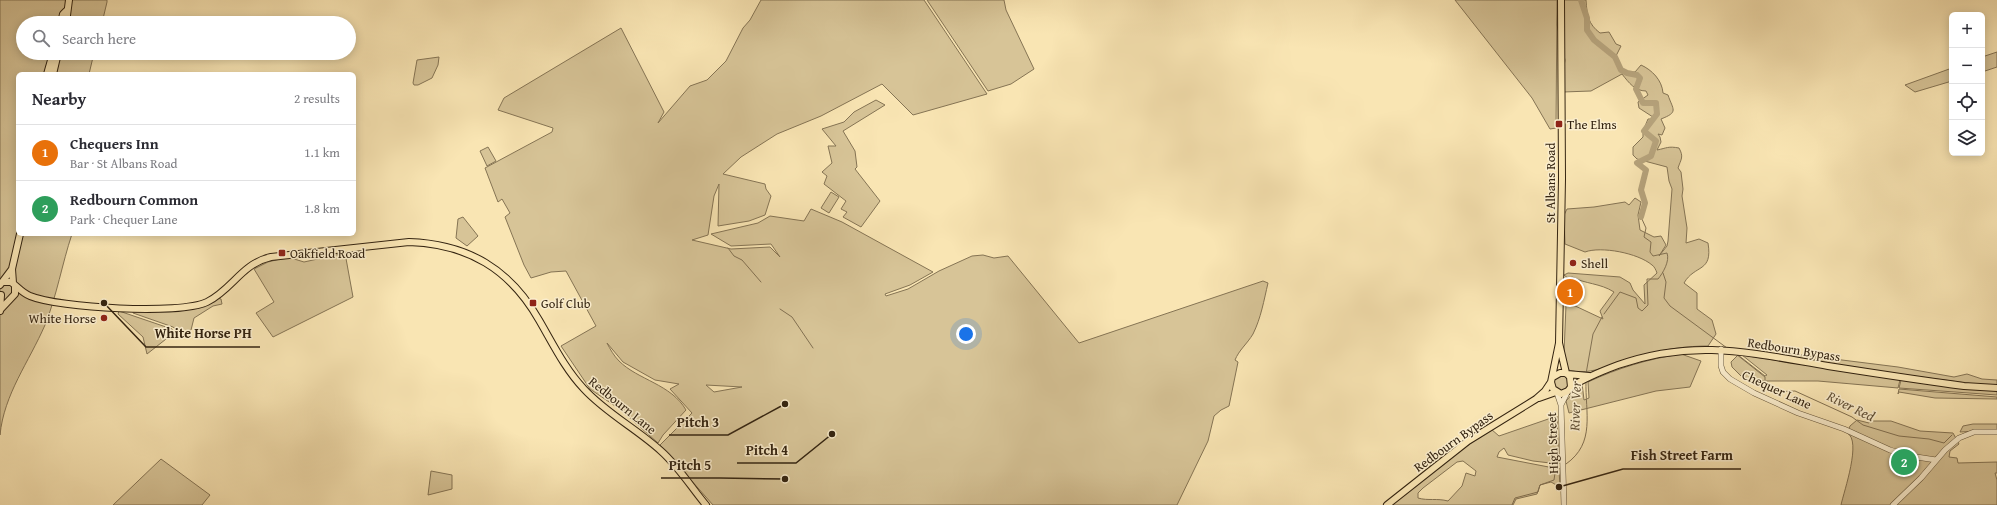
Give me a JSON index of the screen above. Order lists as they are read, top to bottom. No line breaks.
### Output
{"streets":{"main road":["St Albans Road","Redbourn Bypass","Redbourn Lane"],"street":["Chequer Lane","High Street"]},"crossings":[["St Albans Road","Redbourn Bypass"],["St Albans Road","High Street"],["Redbourn Bypass","Chequer Lane"],["Redbourn Bypass","High Street"]],"water":["River Ver","River Red"],"places":{"transit":["The Elms","Oakfield Road","Golf Club"],"other":["Shell","White Horse PH","White Horse","Pitch 3","Pitch 4","Pitch 5","Fish Street Farm"]},"page":{"map_buttons":["+","−"],"search":"Search here","heading":["Nearby","2 results"],"list":[{"mark":"1","name":"Chequers Inn","note":"Bar · St Albans Road","value":"1.1 km"},{"mark":"2","name":"Redbourn Common","note":"Park · Chequer Lane","value":"1.8 km"}],"pins":["1","2"]}}
